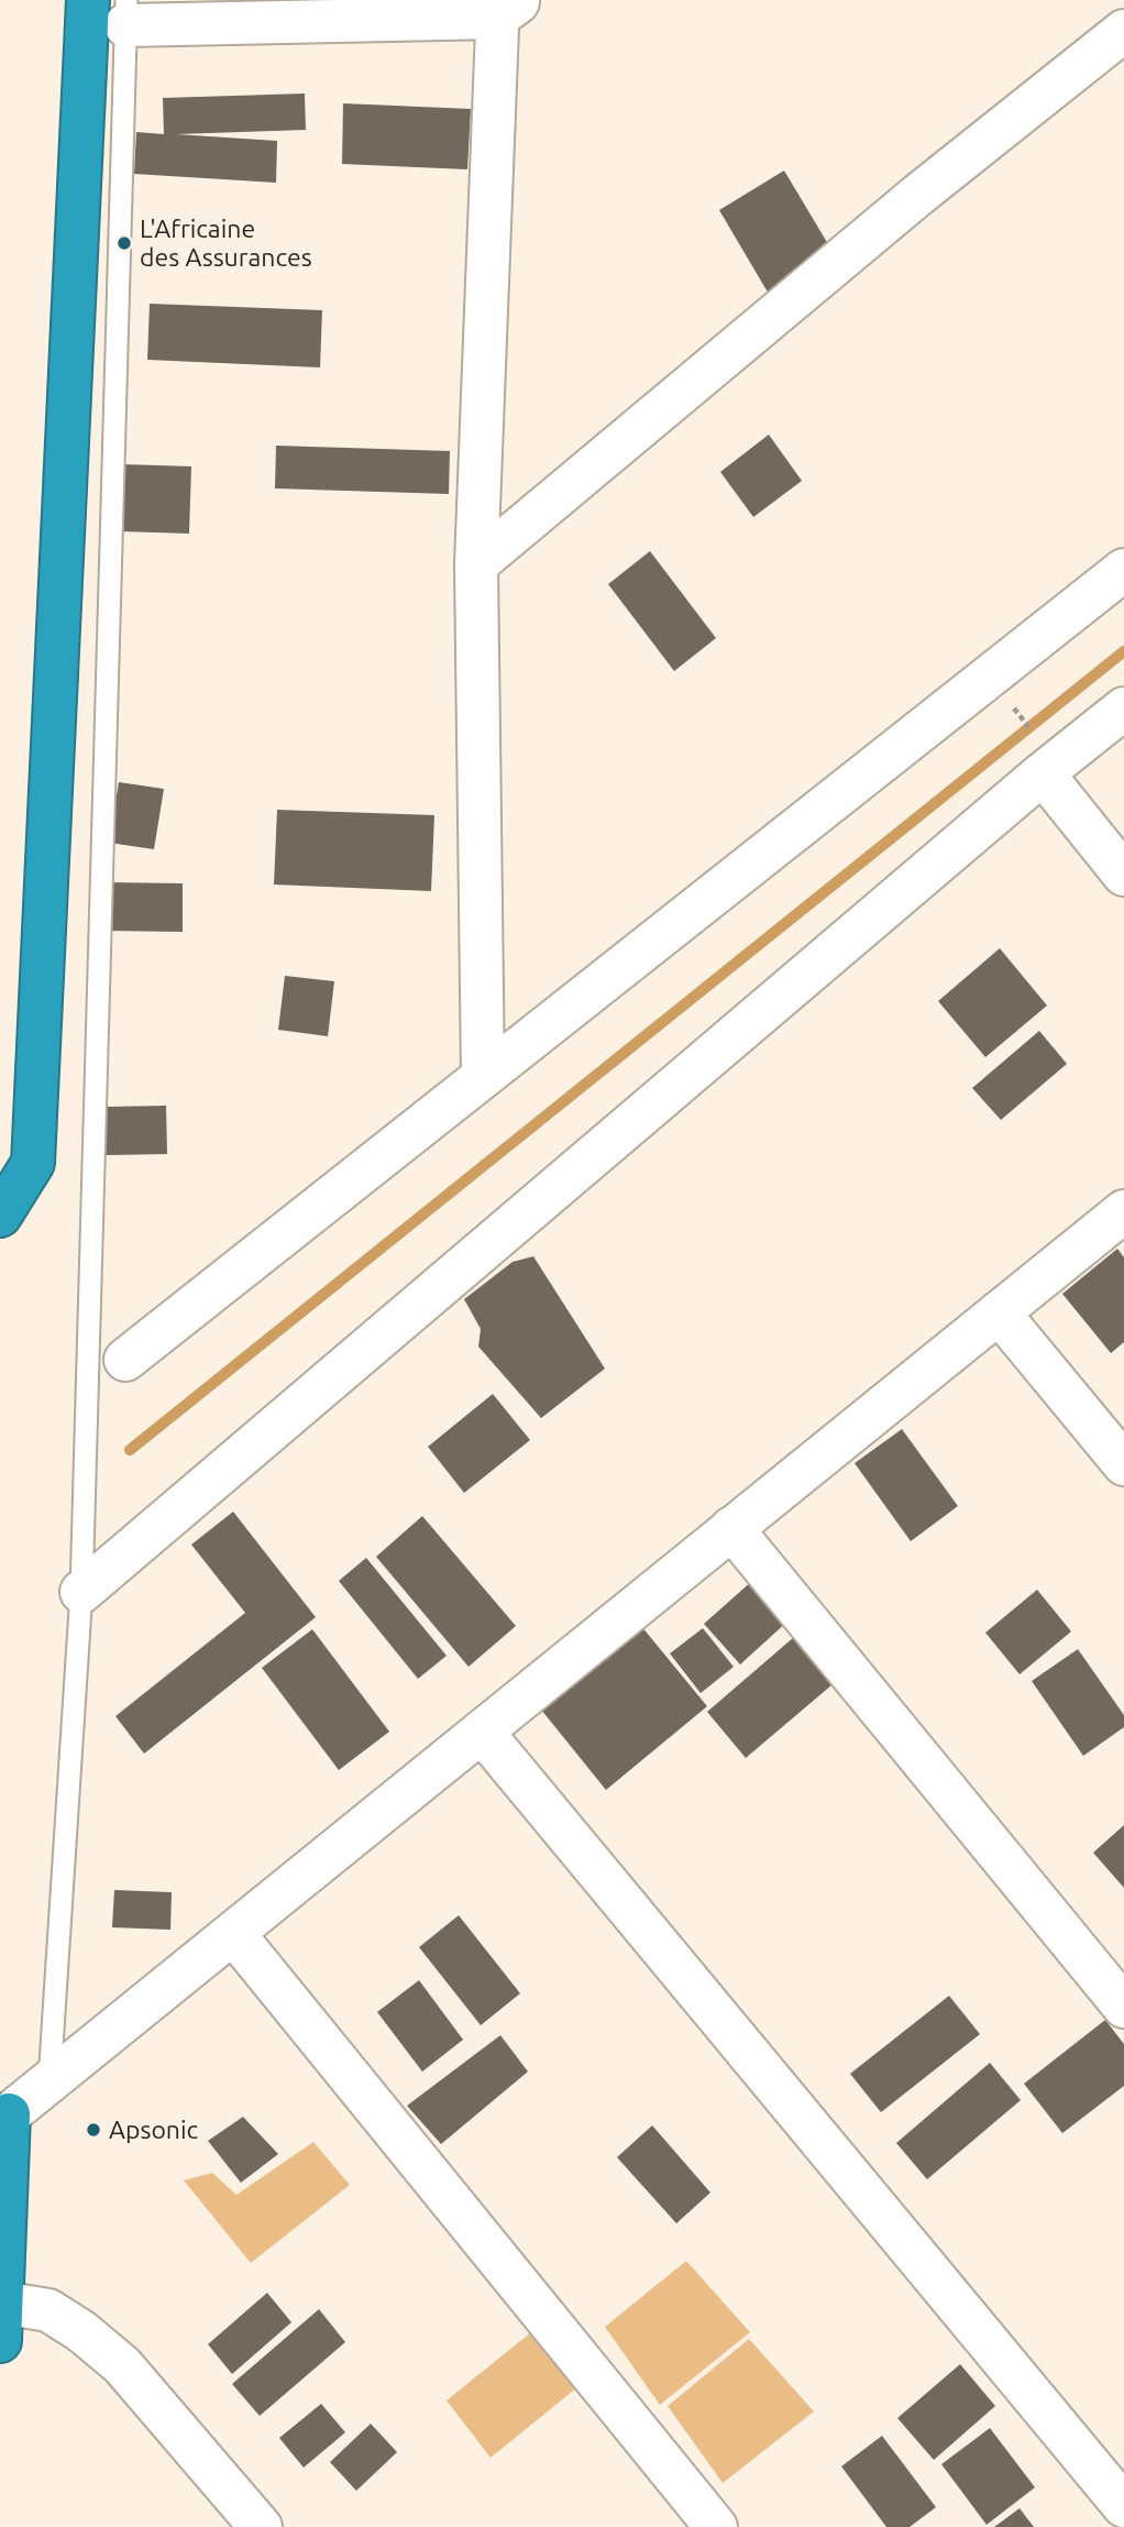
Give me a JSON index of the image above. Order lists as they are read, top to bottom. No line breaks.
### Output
{"places":["L'Africaine des Assurances","Apsonic"]}
